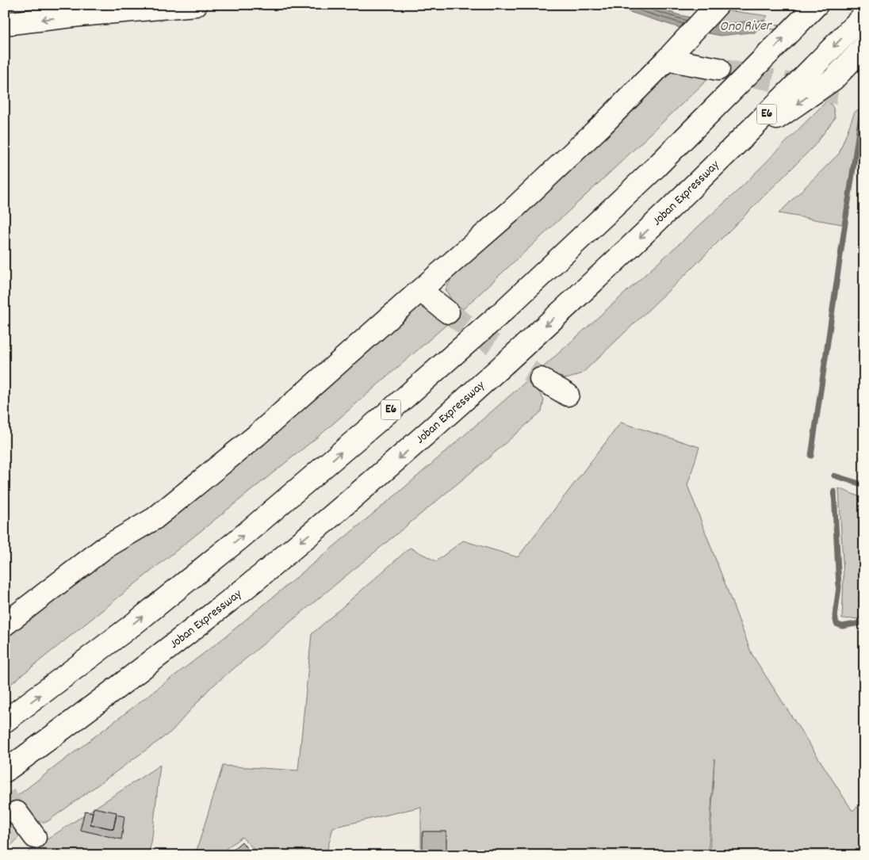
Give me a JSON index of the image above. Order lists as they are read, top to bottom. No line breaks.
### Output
{"streets":{"main road":["E6","Joban Expressway"]},"water":["Ono River"]}
